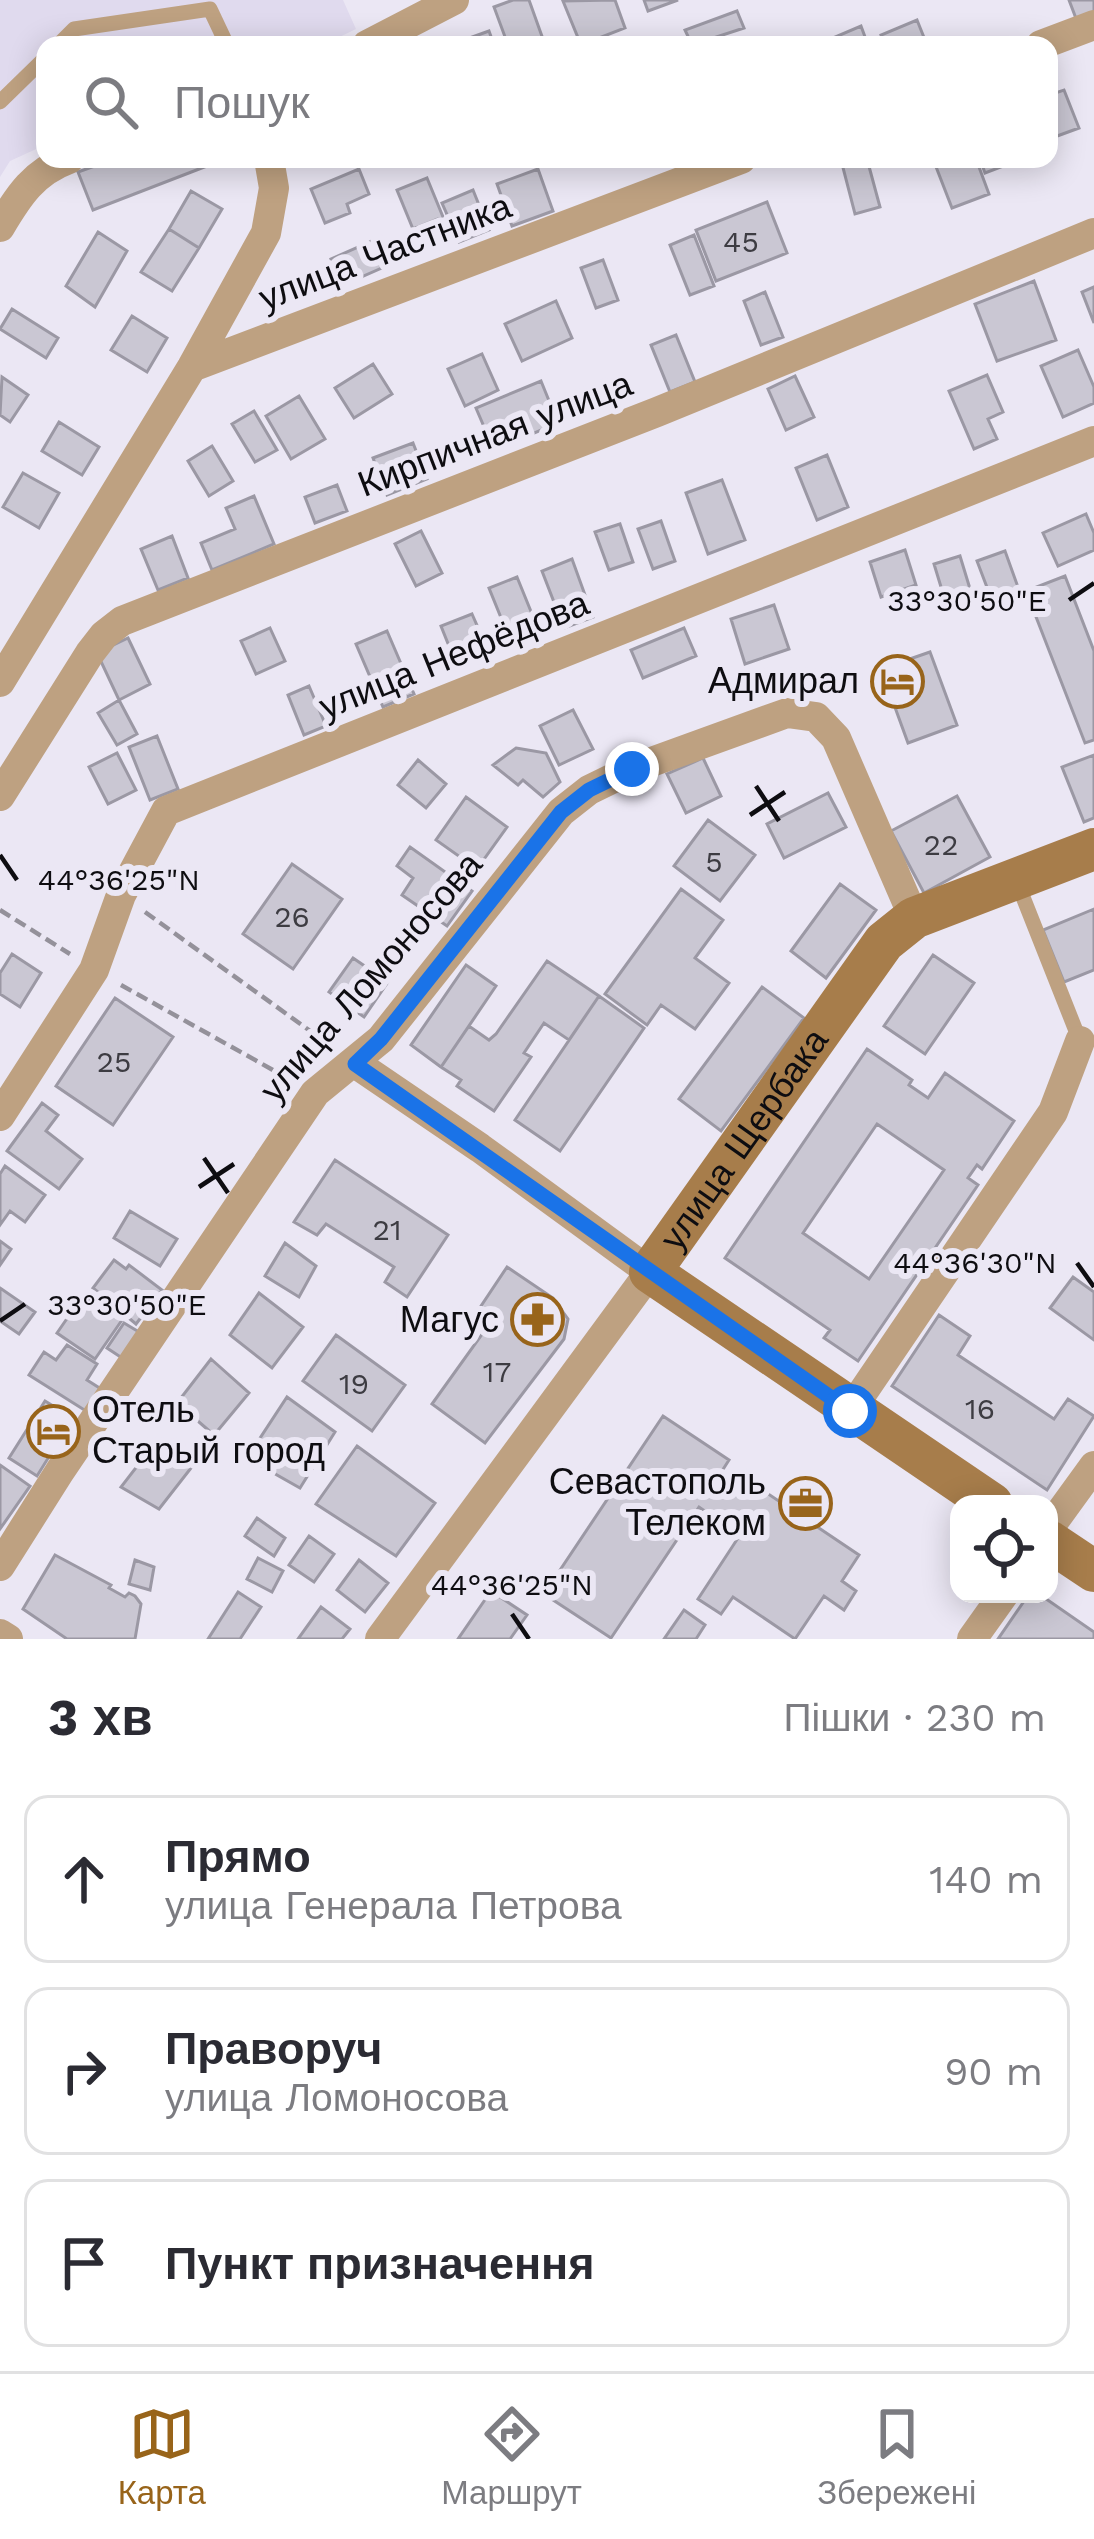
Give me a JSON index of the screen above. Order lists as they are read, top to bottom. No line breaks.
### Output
{"streets":{"main road":["улица Щербака"],"street":["улица Частника","Кирпичная улица","улица Нефёдова","улица Ломоносова"]},"crossings":[["улица Ломоносова","улица Щербака"]],"places":{"hotel":["Адмирал","Отель Старый город"],"pharmacy":["Магус"],"office":["Севастополь Телеком"]},"house_numbers":["45","22","5","26","25","21","17","19","16"],"page":{"search":"Пошук","heading":["3 хв","Пішки · 230 m"],"list":[["Прямо","улица Генерала Петрова","140 m"],["Праворуч","улица Ломоносова","90 m"],"Пункт призначення"],"nav":["Карта","Маршрут","Збережені"]},"coordinates":["33°30'50\"E","44°36'25\"N","44°36'30\"N"]}
